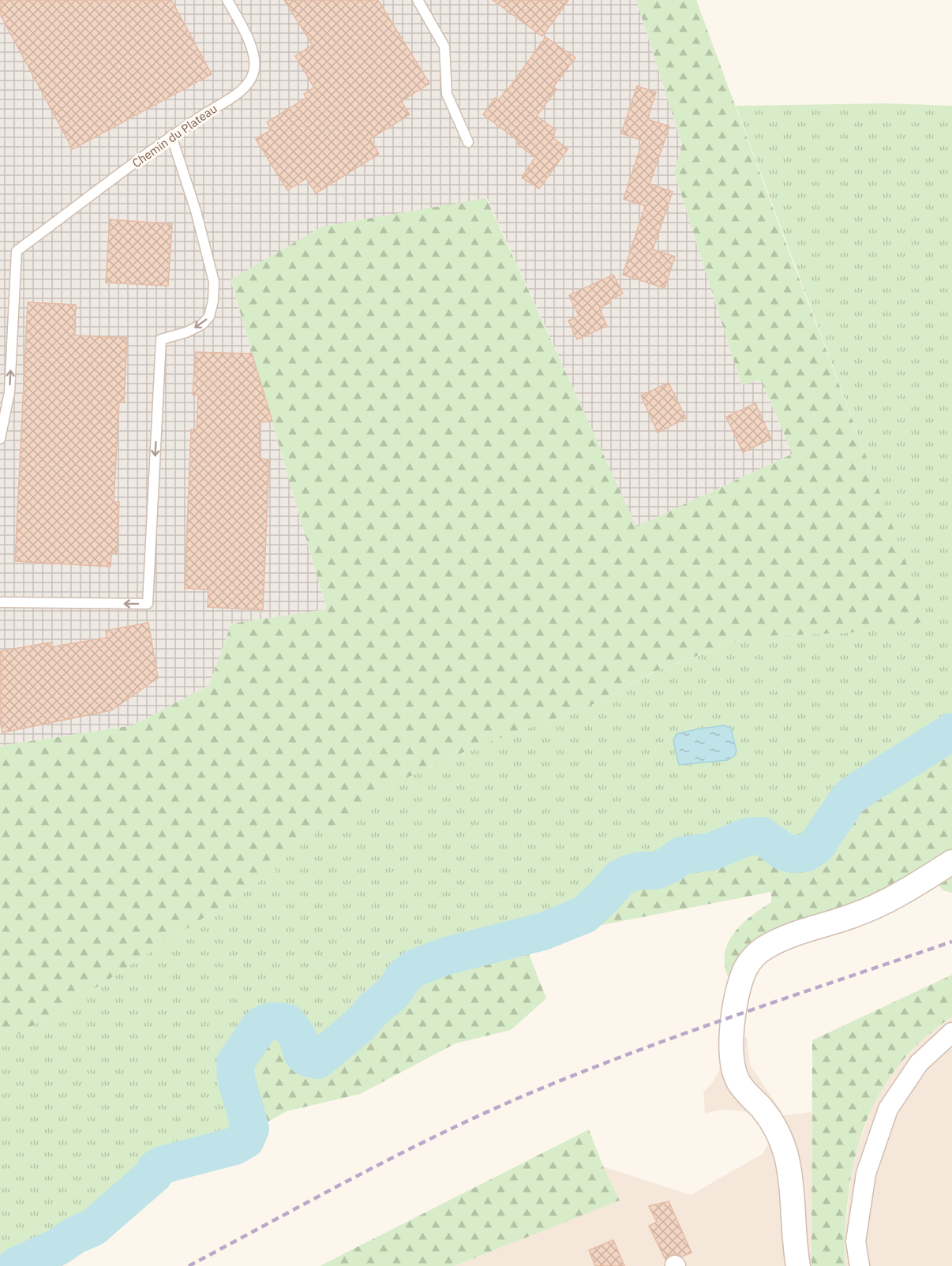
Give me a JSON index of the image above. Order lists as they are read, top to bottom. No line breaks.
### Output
{"streets":{"lane":["Chemin du Plateau"]},"one_way":["Chemin du Plateau"]}
